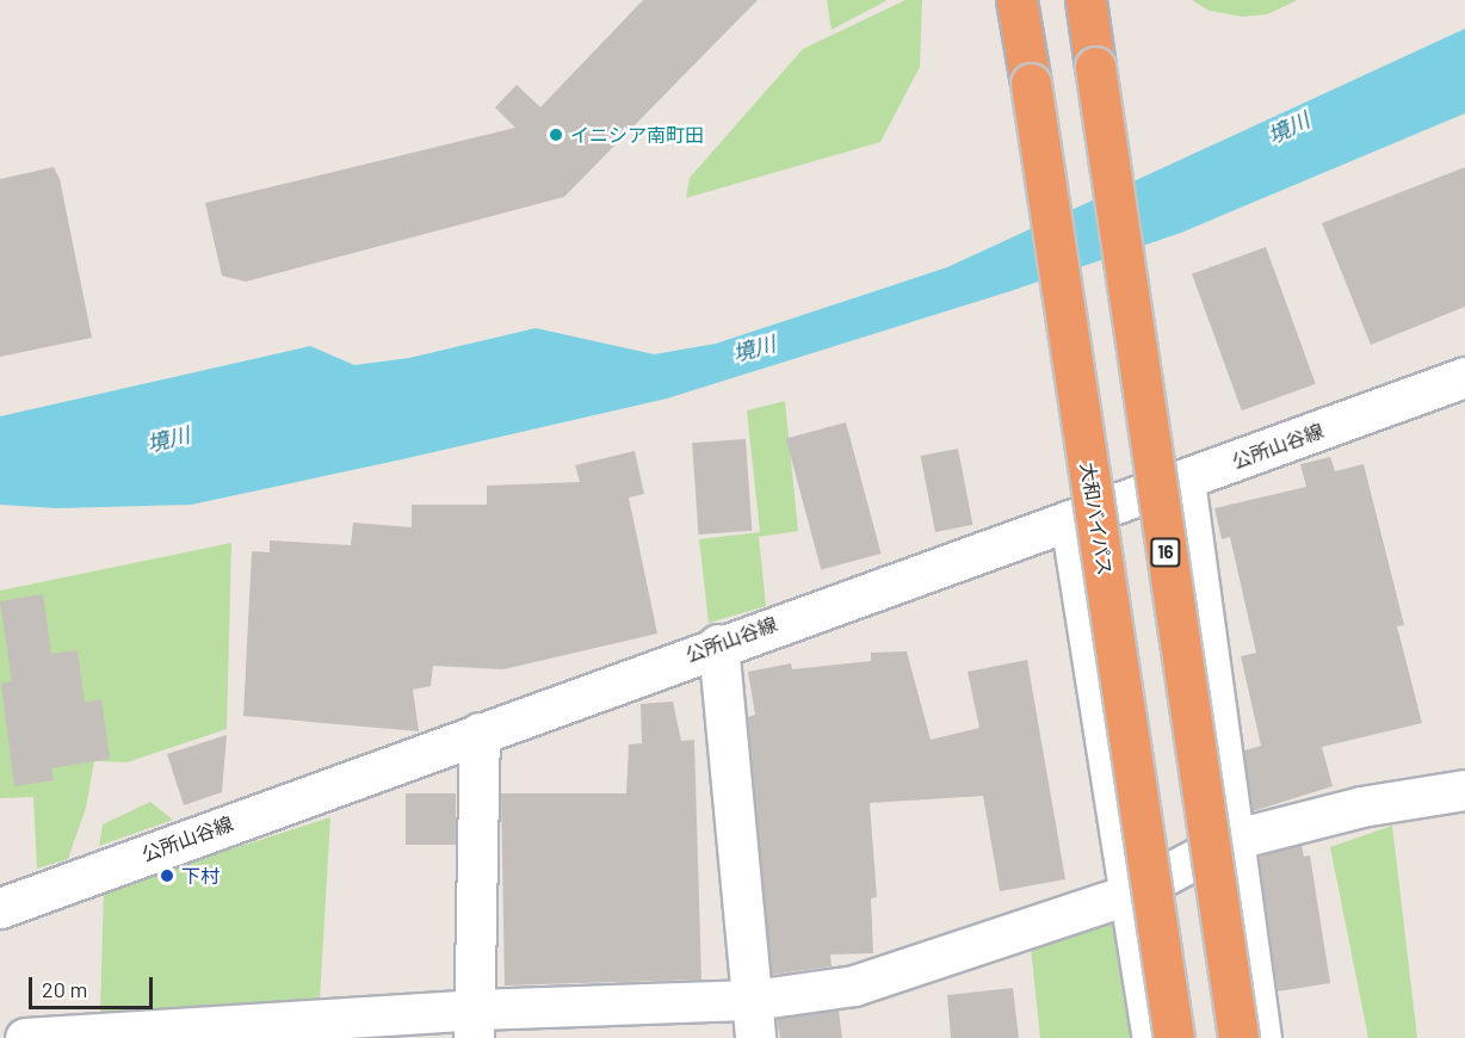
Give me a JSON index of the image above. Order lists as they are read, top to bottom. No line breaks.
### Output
{"streets":{"highway":["大和バイパス","16"],"street":["公所山谷線"]},"water":["境川"],"places":["イニシア南町田","下村"],"scale_bar":"20 m"}
